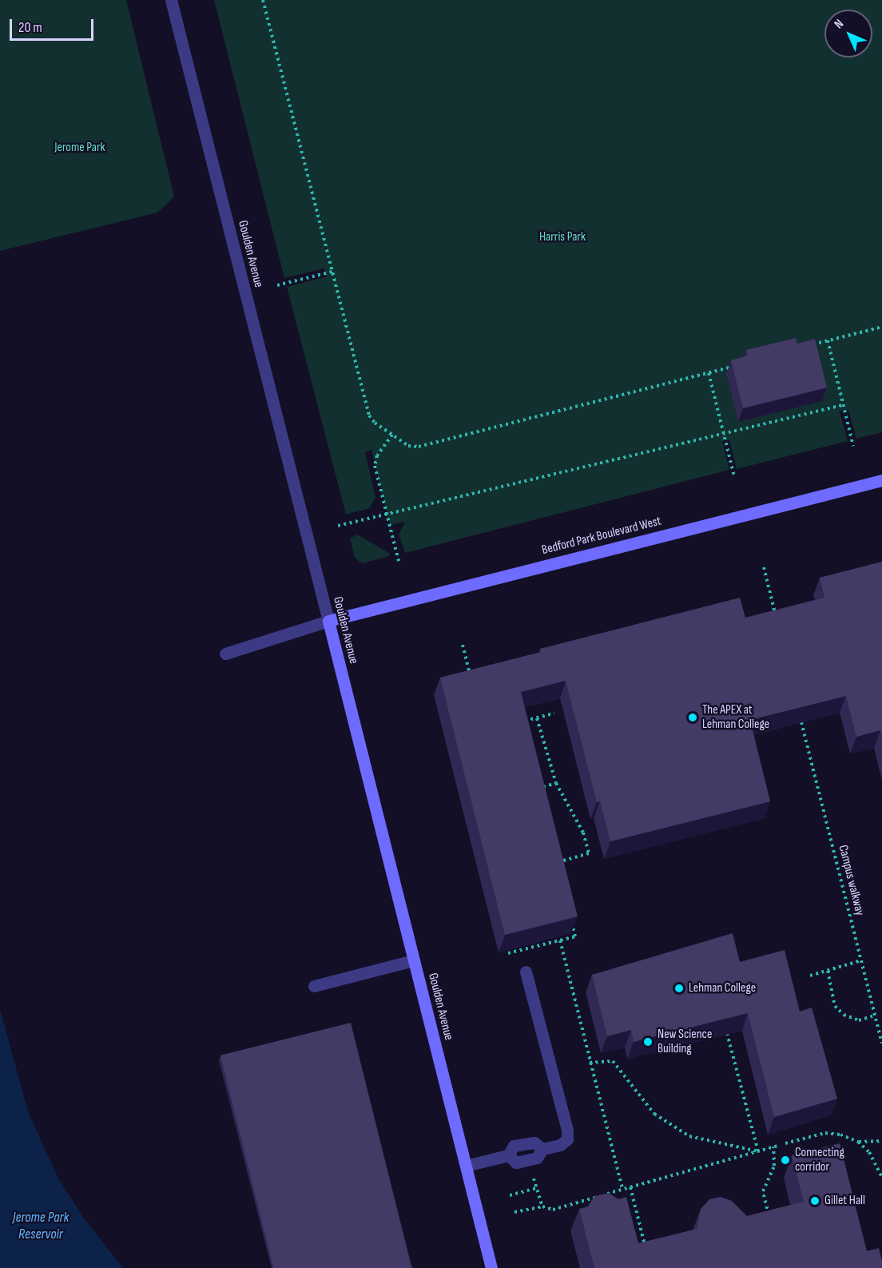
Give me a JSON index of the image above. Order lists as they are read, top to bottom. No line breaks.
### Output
{"streets":{"street":["Goulden Avenue","Bedford Park Boulevard West"],"path":["Campus walkway"]},"crossings":[["Goulden Avenue","Bedford Park Boulevard West"]],"water":["Jerome Park Reservoir"],"parks":["Jerome Park","Harris Park"],"places":["The APEX at Lehman College","Lehman College","New Science Building","Connecting corridor","Gillet Hall"],"scale_bar":"20 m","north":"top left"}
